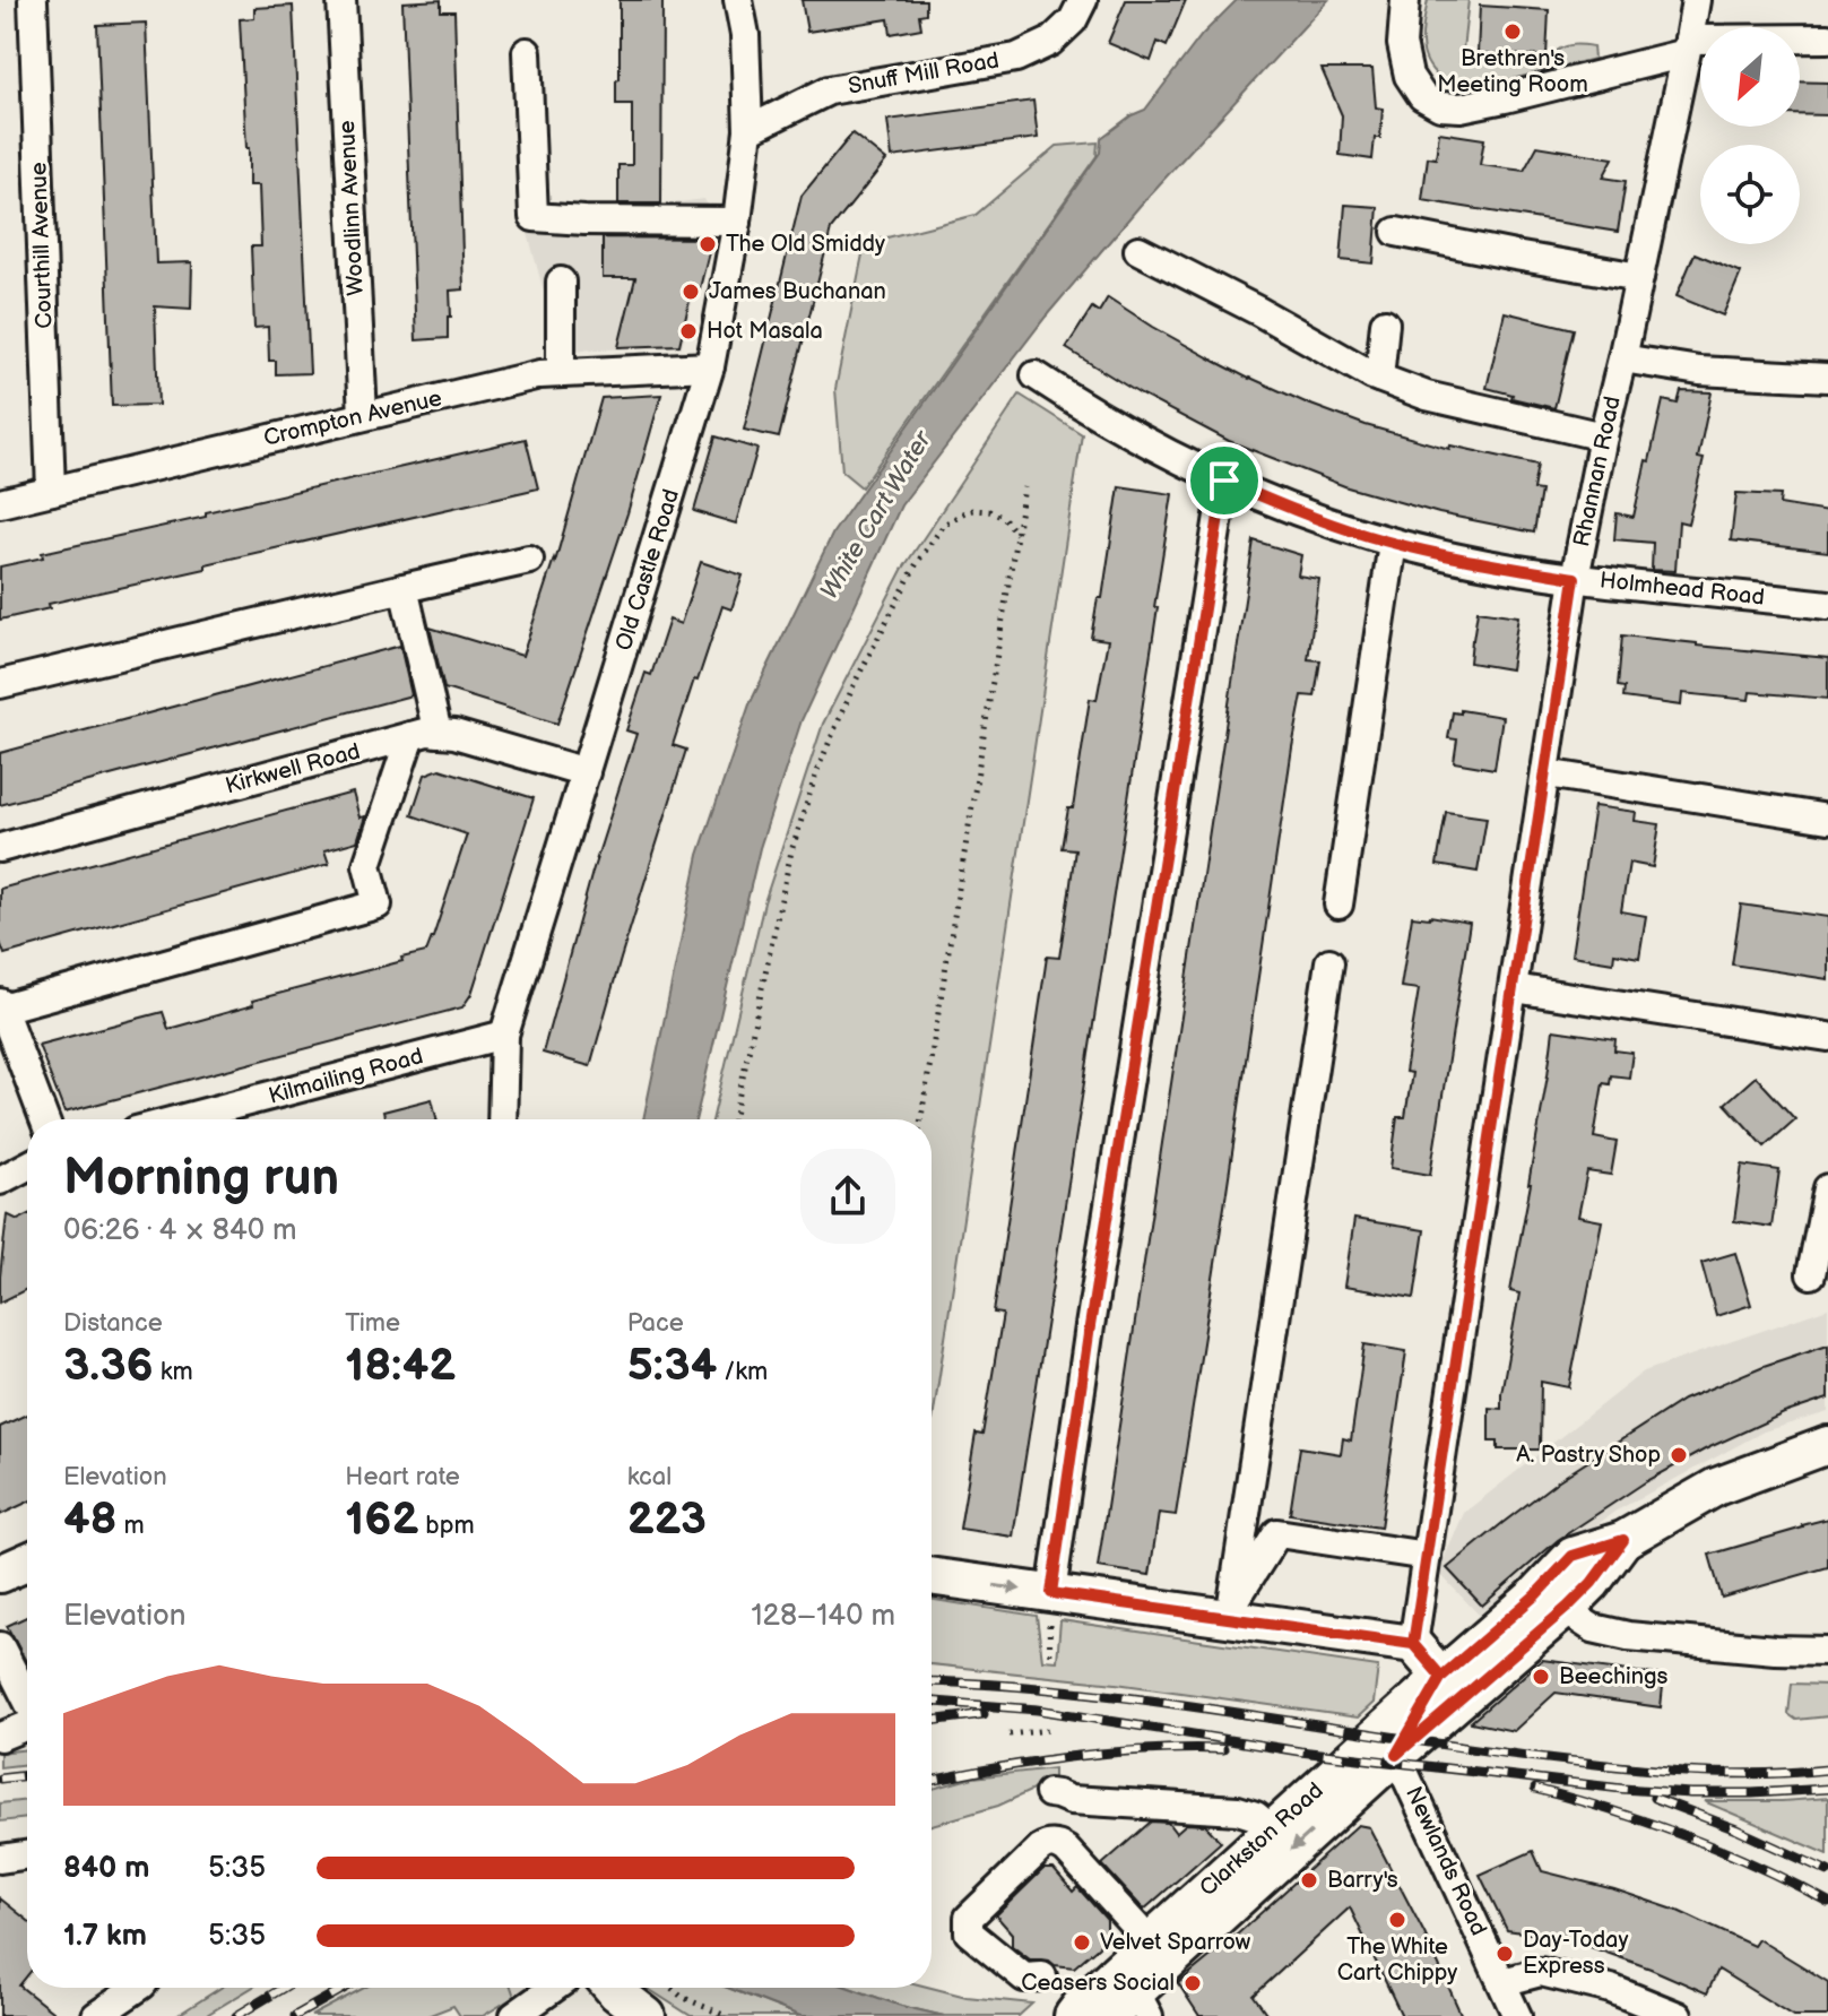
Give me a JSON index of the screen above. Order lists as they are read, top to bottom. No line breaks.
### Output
{"streets":{"main road":["Clarkston Road"],"street":["Snuff Mill Road","Woodlinn Avenue","Courthill Avenue","Crompton Avenue","Rhannan Road","Old Castle Road","Holmhead Road","Kirkwell Road","Kilmailing Road","Newlands Road"]},"crossings":[["Snuff Mill Road","Old Castle Road"],["Woodlinn Avenue","Crompton Avenue"],["Courthill Avenue","Crompton Avenue"],["Crompton Avenue","Old Castle Road"],["Rhannan Road","Holmhead Road"],["Old Castle Road","Kirkwell Road"],["Old Castle Road","Kilmailing Road"],["Clarkston Road","Newlands Road"]],"water":["White Cart Water"],"places":["Brethren's Meeting Room","The Old Smiddy","James Buchanan","Hot Masala","A. Pastry Shop","Beechings","Barry's","The White Cart Chippy","Velvet Sparrow","Day-Today Express","Ceasers Social"],"north":"bottom left","page":{"heading":["Morning run","06:26 · 4 × 840 m"],"stats":[["Distance","3.36 km"],["Time","18:42"],["Pace","5:34 /km"],["Elevation","48 m"],["Heart rate","162 bpm"],["kcal","223"]],"chart":["Elevation","128–140 m"],"list":[{"name":"840 m","note":"5:35"},{"name":"1.7 km","note":"5:35"}]}}
